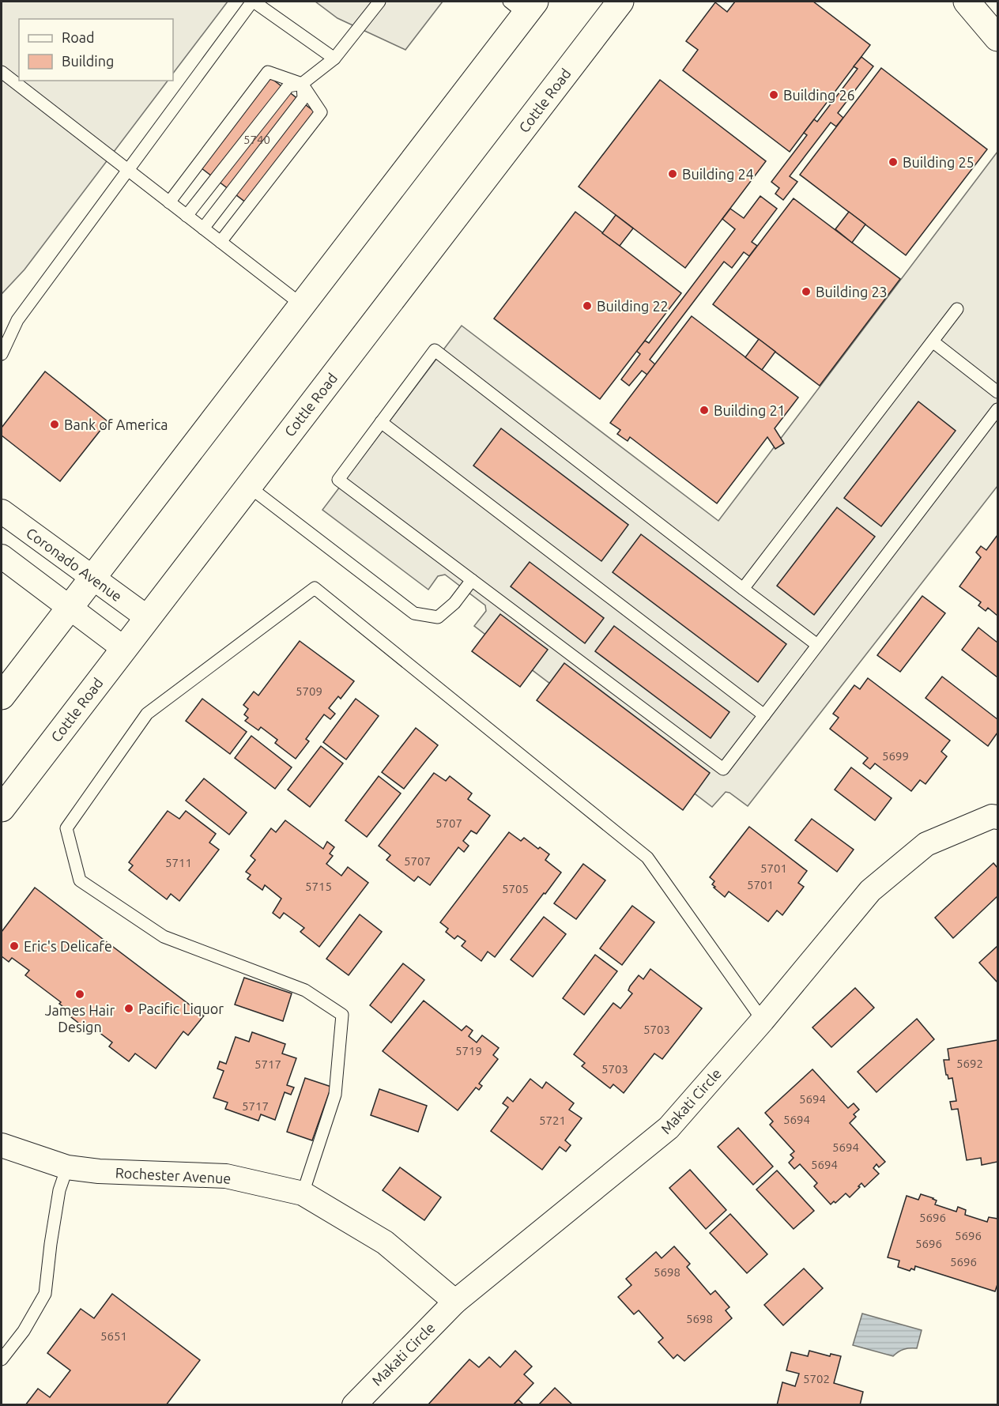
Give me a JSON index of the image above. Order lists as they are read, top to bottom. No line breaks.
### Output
{"streets":{"main road":["Cottle Road"],"street":["Coronado Avenue","Makati Circle","Rochester Avenue"]},"crossings":[["Cottle Road","Coronado Avenue"],["Makati Circle","Rochester Avenue"]],"places":["Building 26","Building 25","Building 24","Building 23","Building 22","Building 21","Bank of America","Eric's Delicafe","James Hair Design","Pacific Liquor"],"house_numbers":["5740","5709","5699","5707","5707","5711","5701","5701","5715","5705","5703","5719","5692","5717","5703","5694","5717","5694","5721","5694","5694","5696","5696","5696","5696","5698","5698","5651","5702"],"legend":["Road","Building"]}
